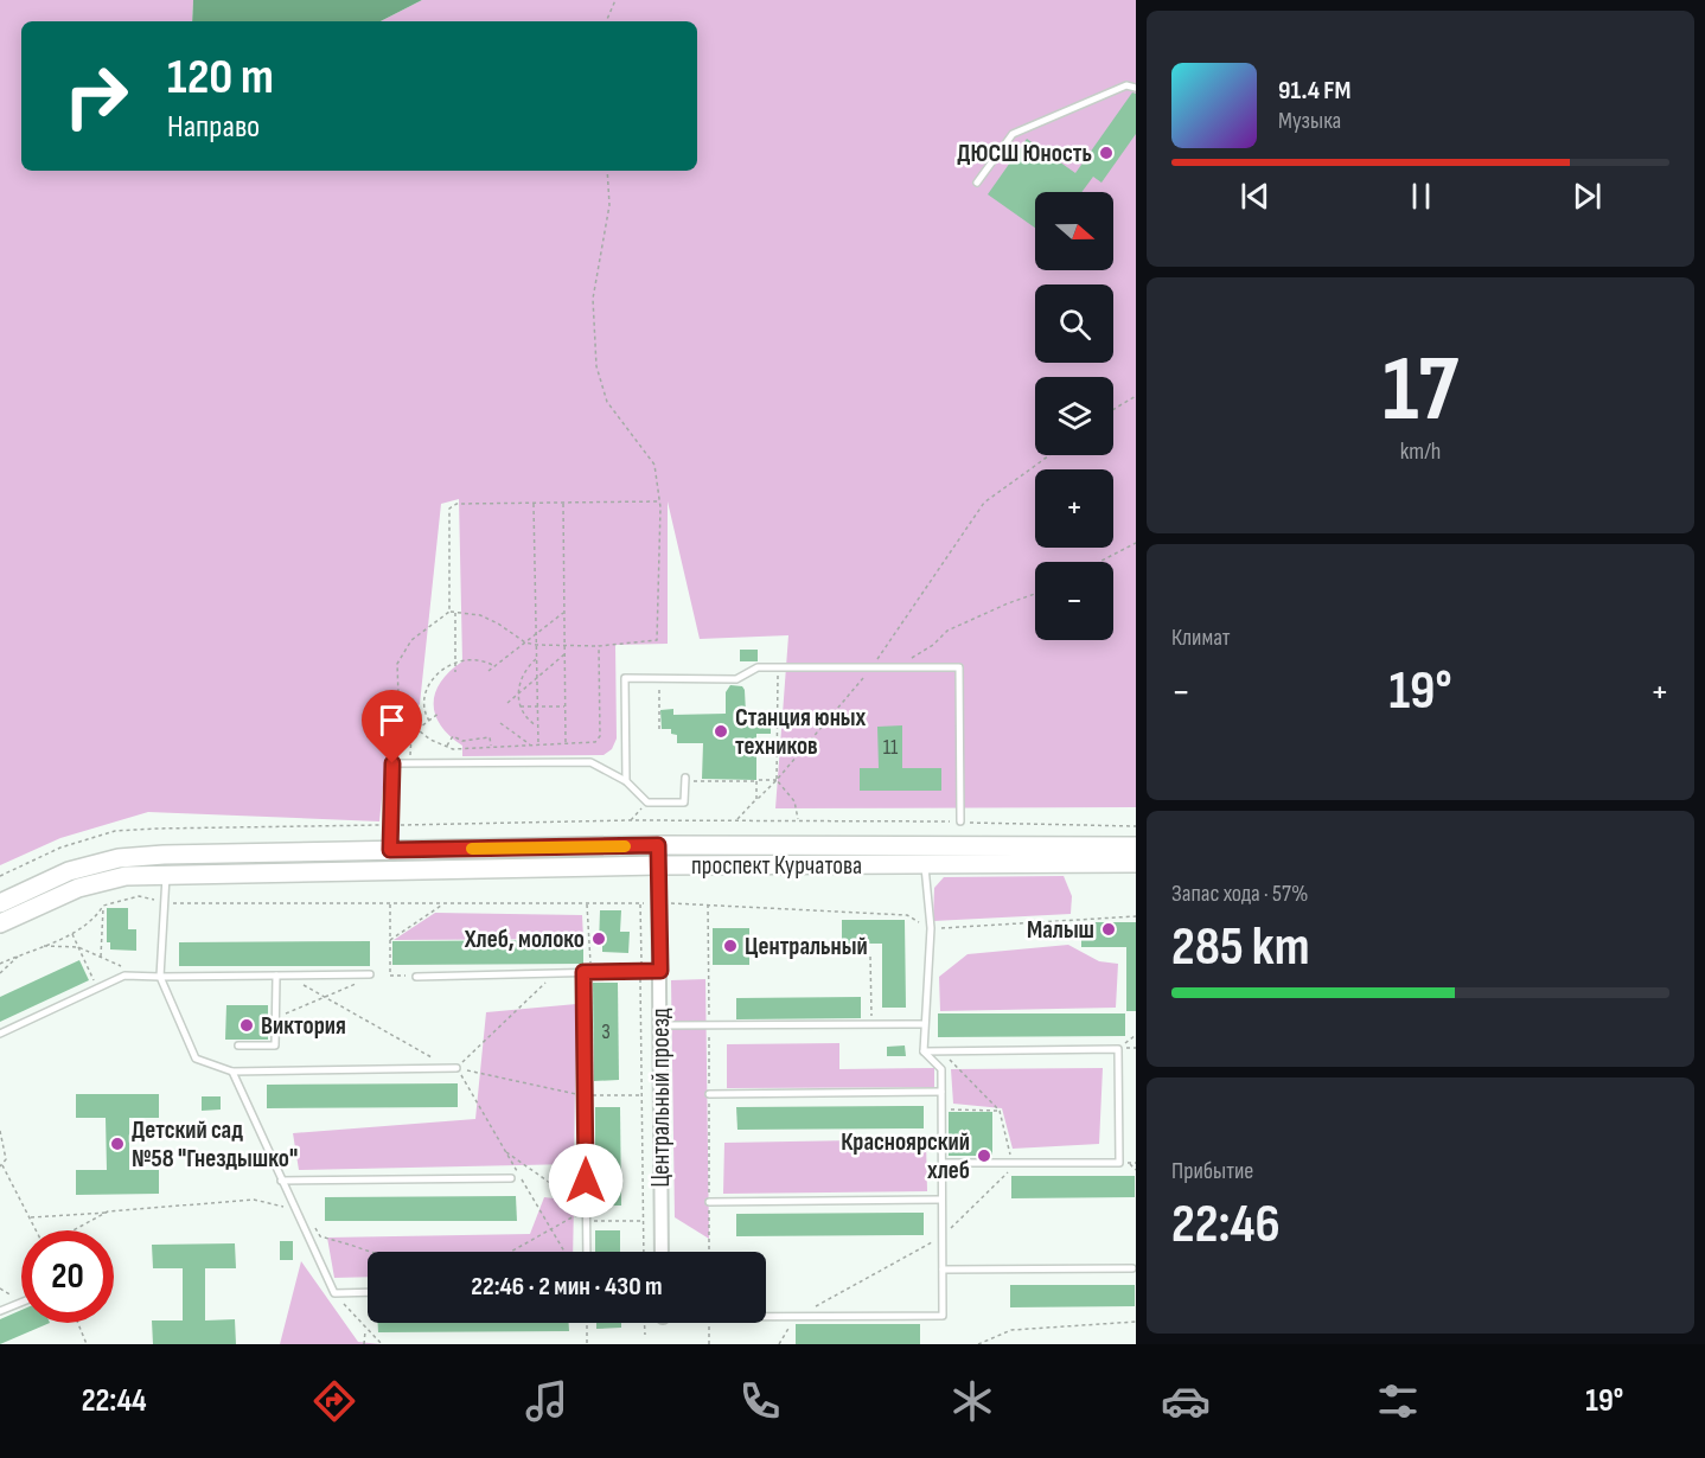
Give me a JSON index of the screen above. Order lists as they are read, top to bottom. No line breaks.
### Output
{"streets":{"main road":["проспект Курчатова"],"street":["Центральный проезд"]},"crossings":[["проспект Курчатова","Центральный проезд"]],"places":["ДЮСШ Юность","Станция юных техников","Малыш","Хлеб, молоко","Центральный","Виктория","Детский сад №58 \"Гнездышко\"","Красноярский хлеб"],"house_numbers":["11","3"],"north":"right","page":{"turn":["120 m","Направо"],"song":["91.4 FM","Музыка"],"map_buttons":["+","−"],"tile":[["17","km/h"],"Климат",["Запас хода · 57%","285 km"],["Прибытие","22:46"]],"heat":["−","19°","+"],"limit":"20","trip":"22:46 · 2 мин · 430 m","tabs":["22:44","19°"]}}
